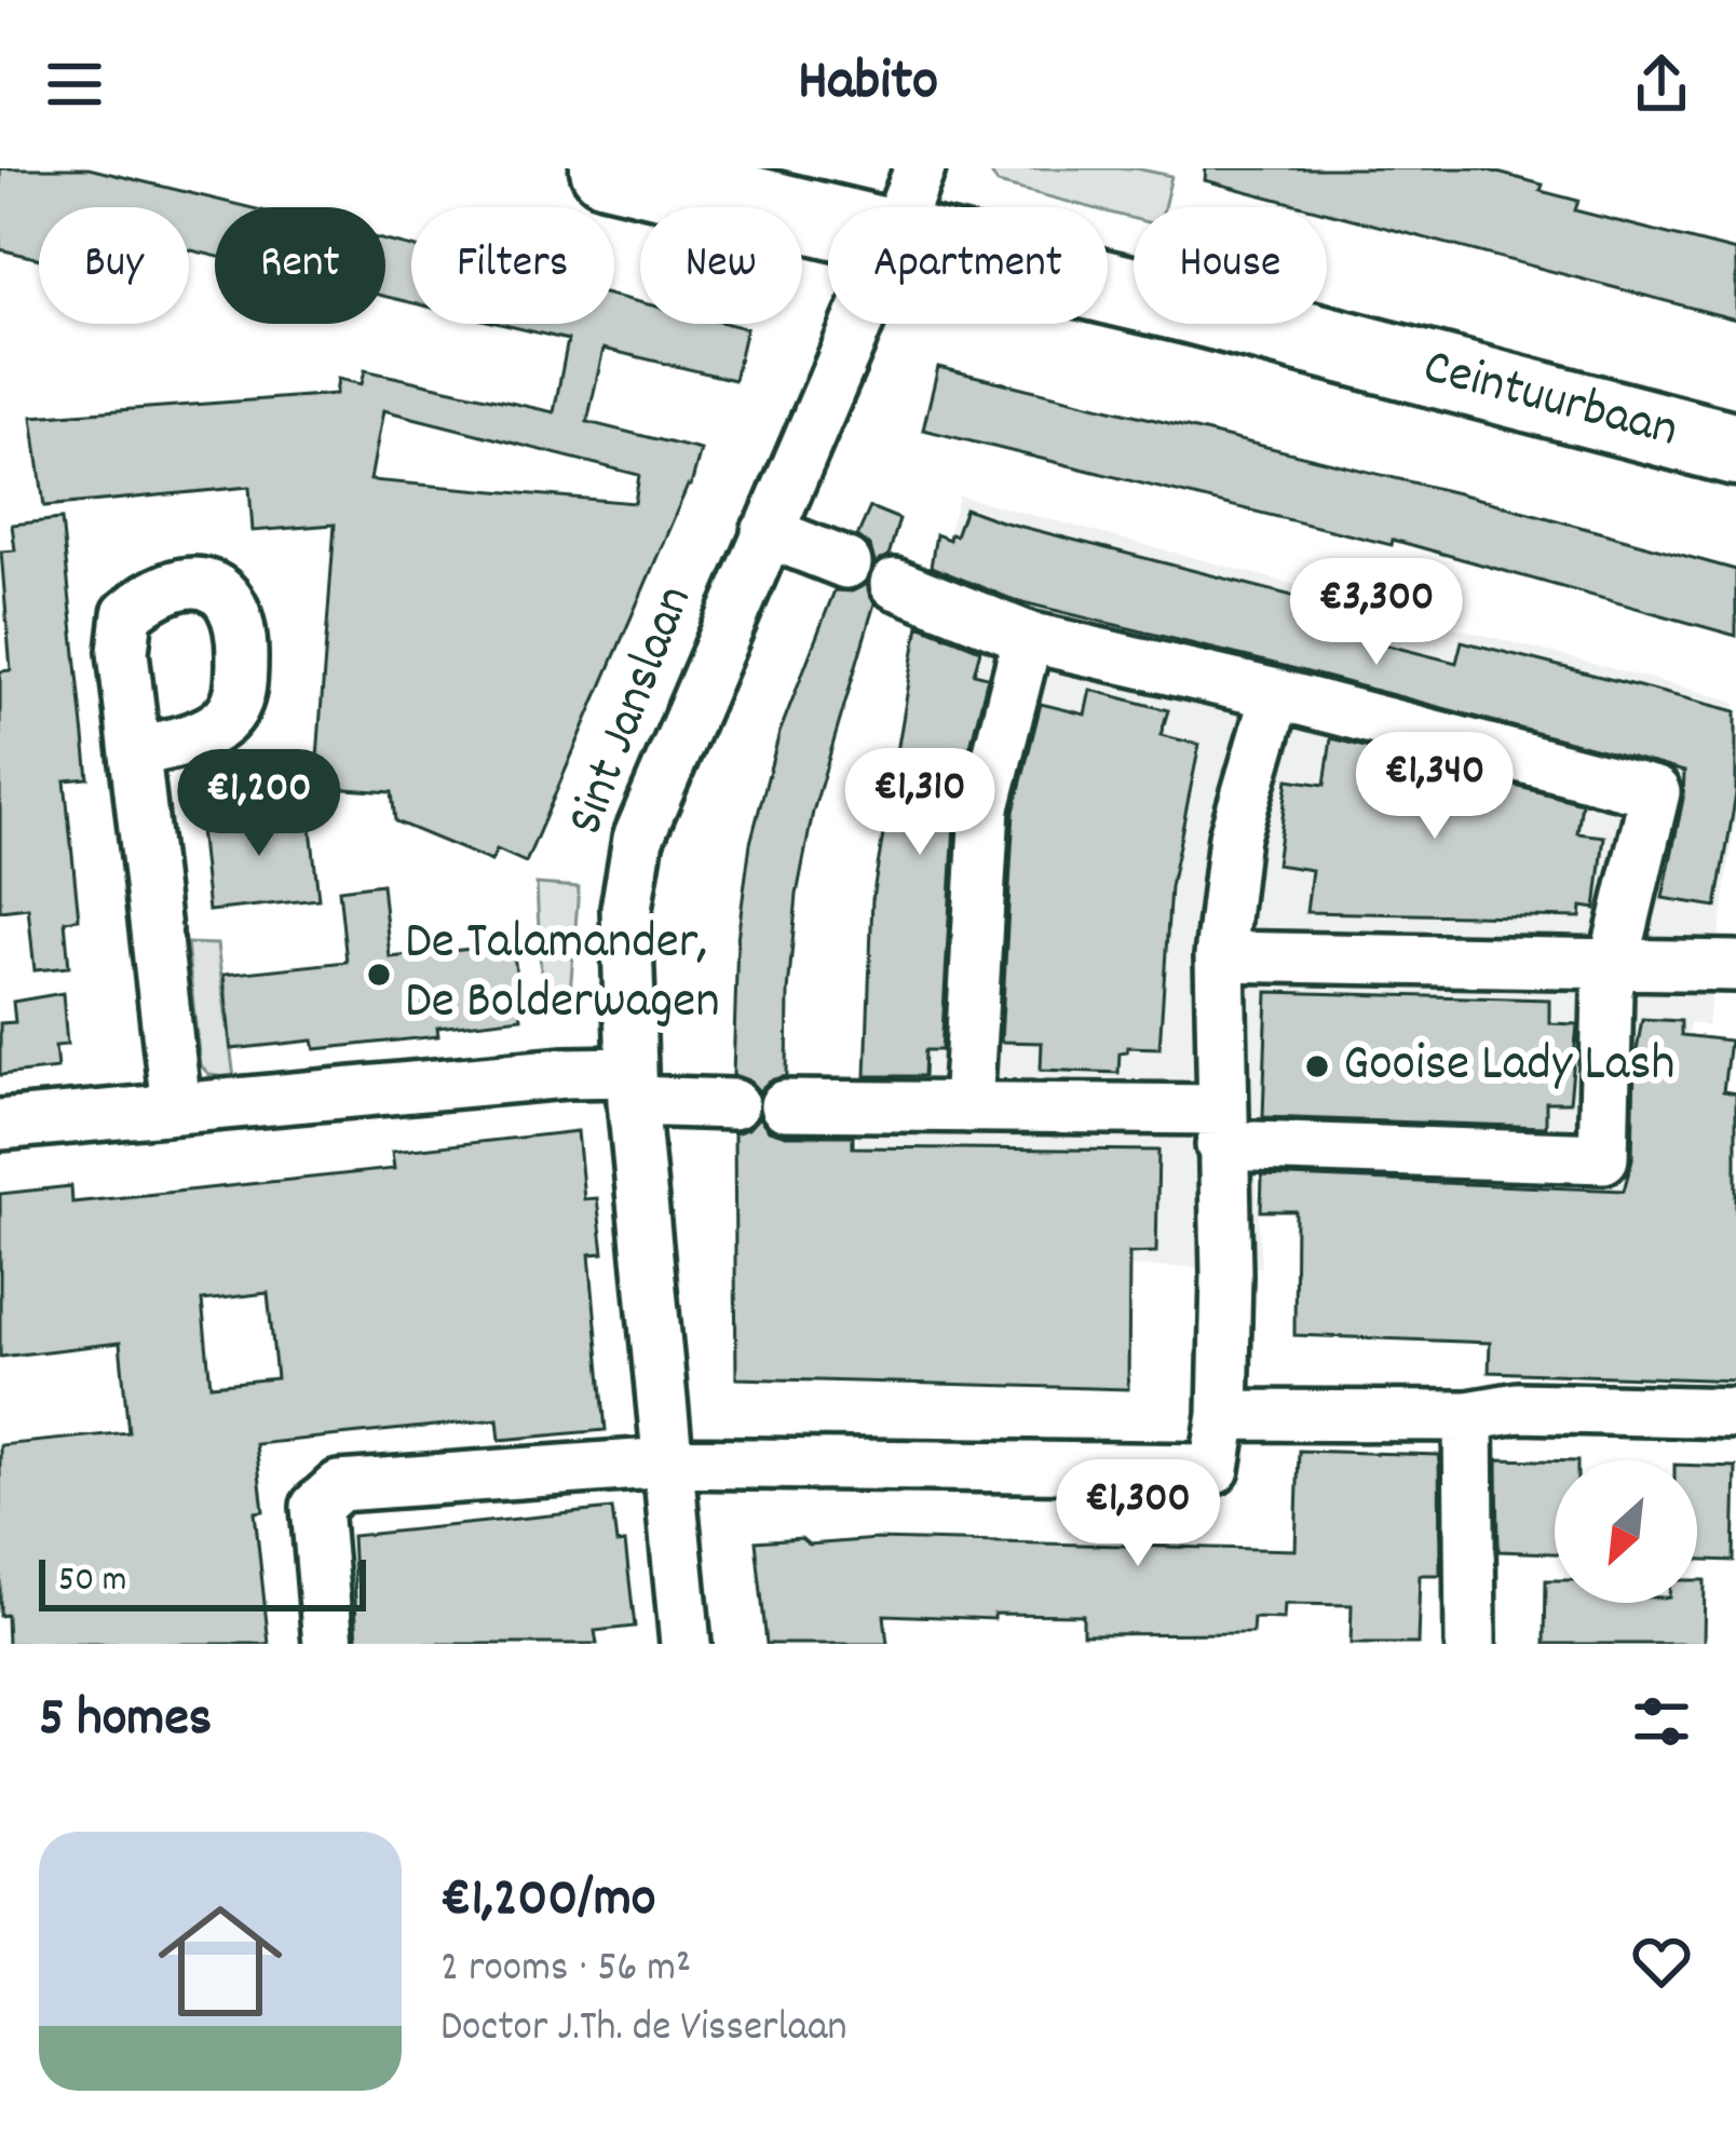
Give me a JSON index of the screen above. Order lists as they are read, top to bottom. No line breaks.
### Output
{"streets":{"main road":["Ceintuurbaan"],"street":["Sint Janslaan"]},"places":["De Talamander, De Bolderwagen","Gooise Lady Lash"],"scale_bar":"50 m","north":"bottom left","page":{"header":"Habito","chip":["Buy","Rent","Filters","New","Apartment","House"],"price":["€3,300","€1,340","€1,310","€1,200","€1,300"],"scale":"50 m","heading":"5 homes","list":[{"name":"€1,200/mo","note":"2 rooms · 56 m² · Doctor J.Th. de Visserlaan"}]}}
